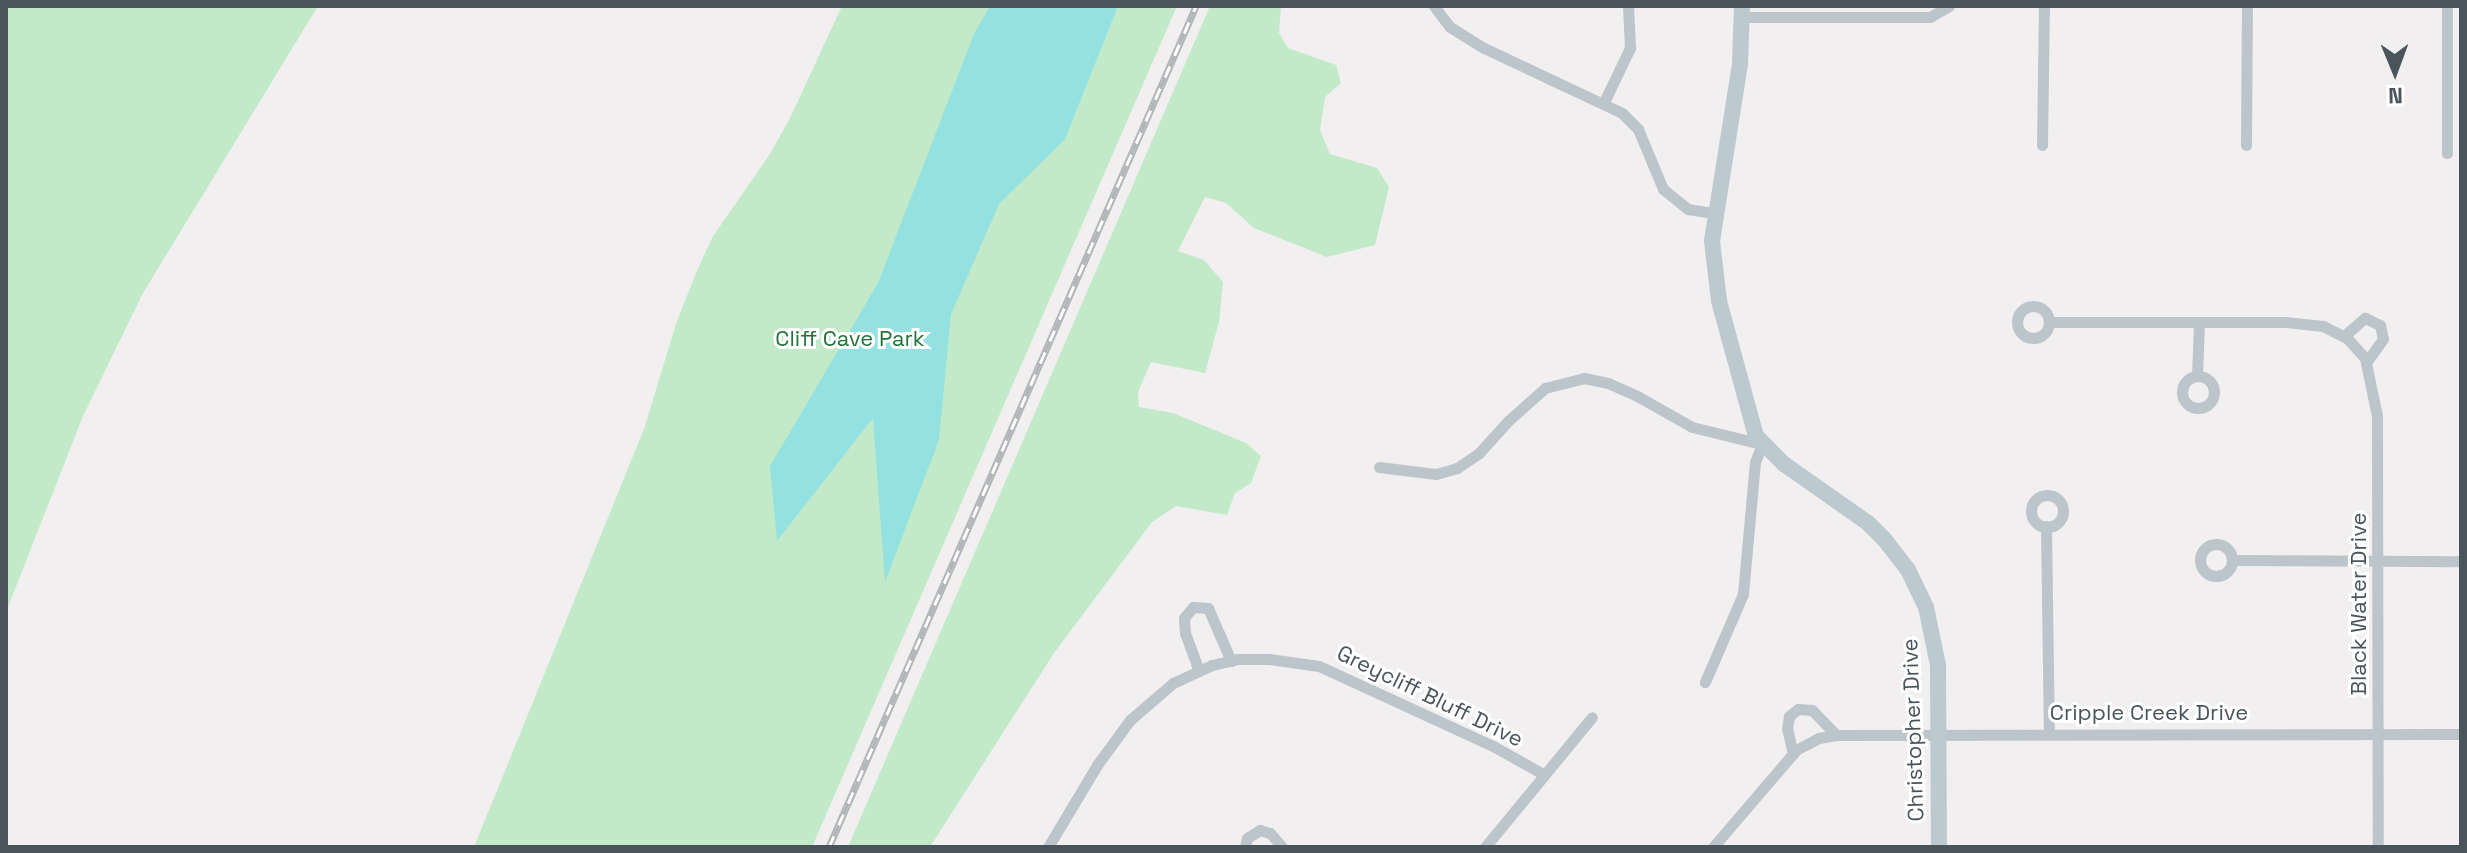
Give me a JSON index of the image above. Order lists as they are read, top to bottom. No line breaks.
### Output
{"streets":{"street":["Black Water Drive","Greycliff Bluff Drive","Cripple Creek Drive","Christopher Drive"]},"crossings":[["Black Water Drive","Cripple Creek Drive"],["Cripple Creek Drive","Christopher Drive"]],"parks":["Cliff Cave Park"],"north":"bottom"}
